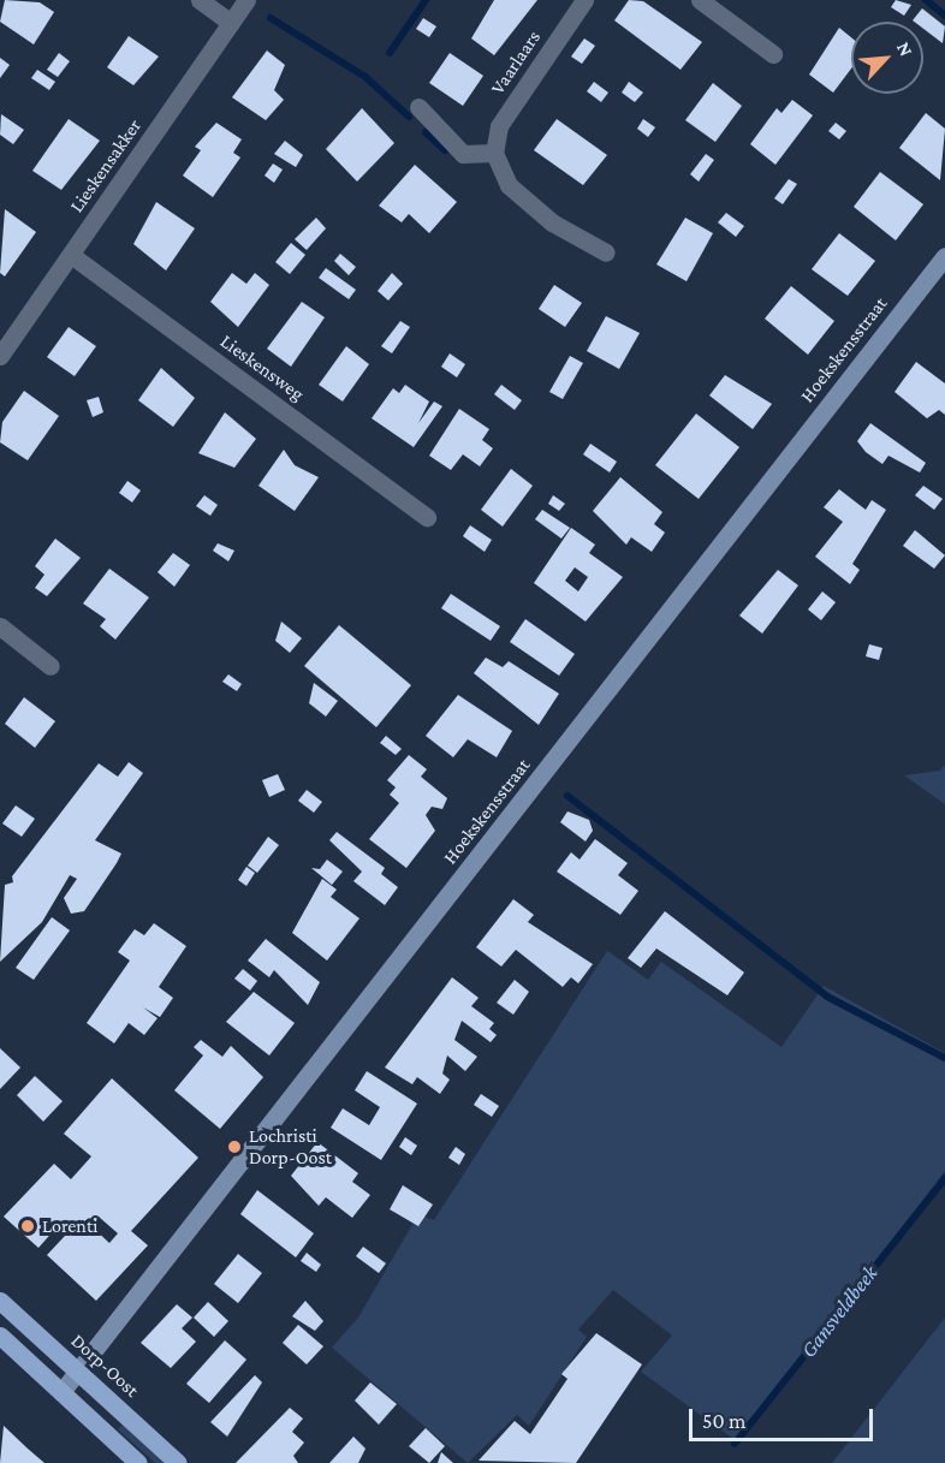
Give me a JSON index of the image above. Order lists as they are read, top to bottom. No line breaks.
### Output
{"streets":{"main road":["Dorp-Oost"],"street":["Vaarlaars","Lieskensakker","Hoekskensstraat","Lieskensweg"]},"crossings":[["Lieskensakker","Lieskensweg"],["Hoekskensstraat","Dorp-Oost"]],"water":["Gansveldbeek"],"places":["Lochristi Dorp-Oost","Lorenti"],"scale_bar":"50 m","north":"top right"}
